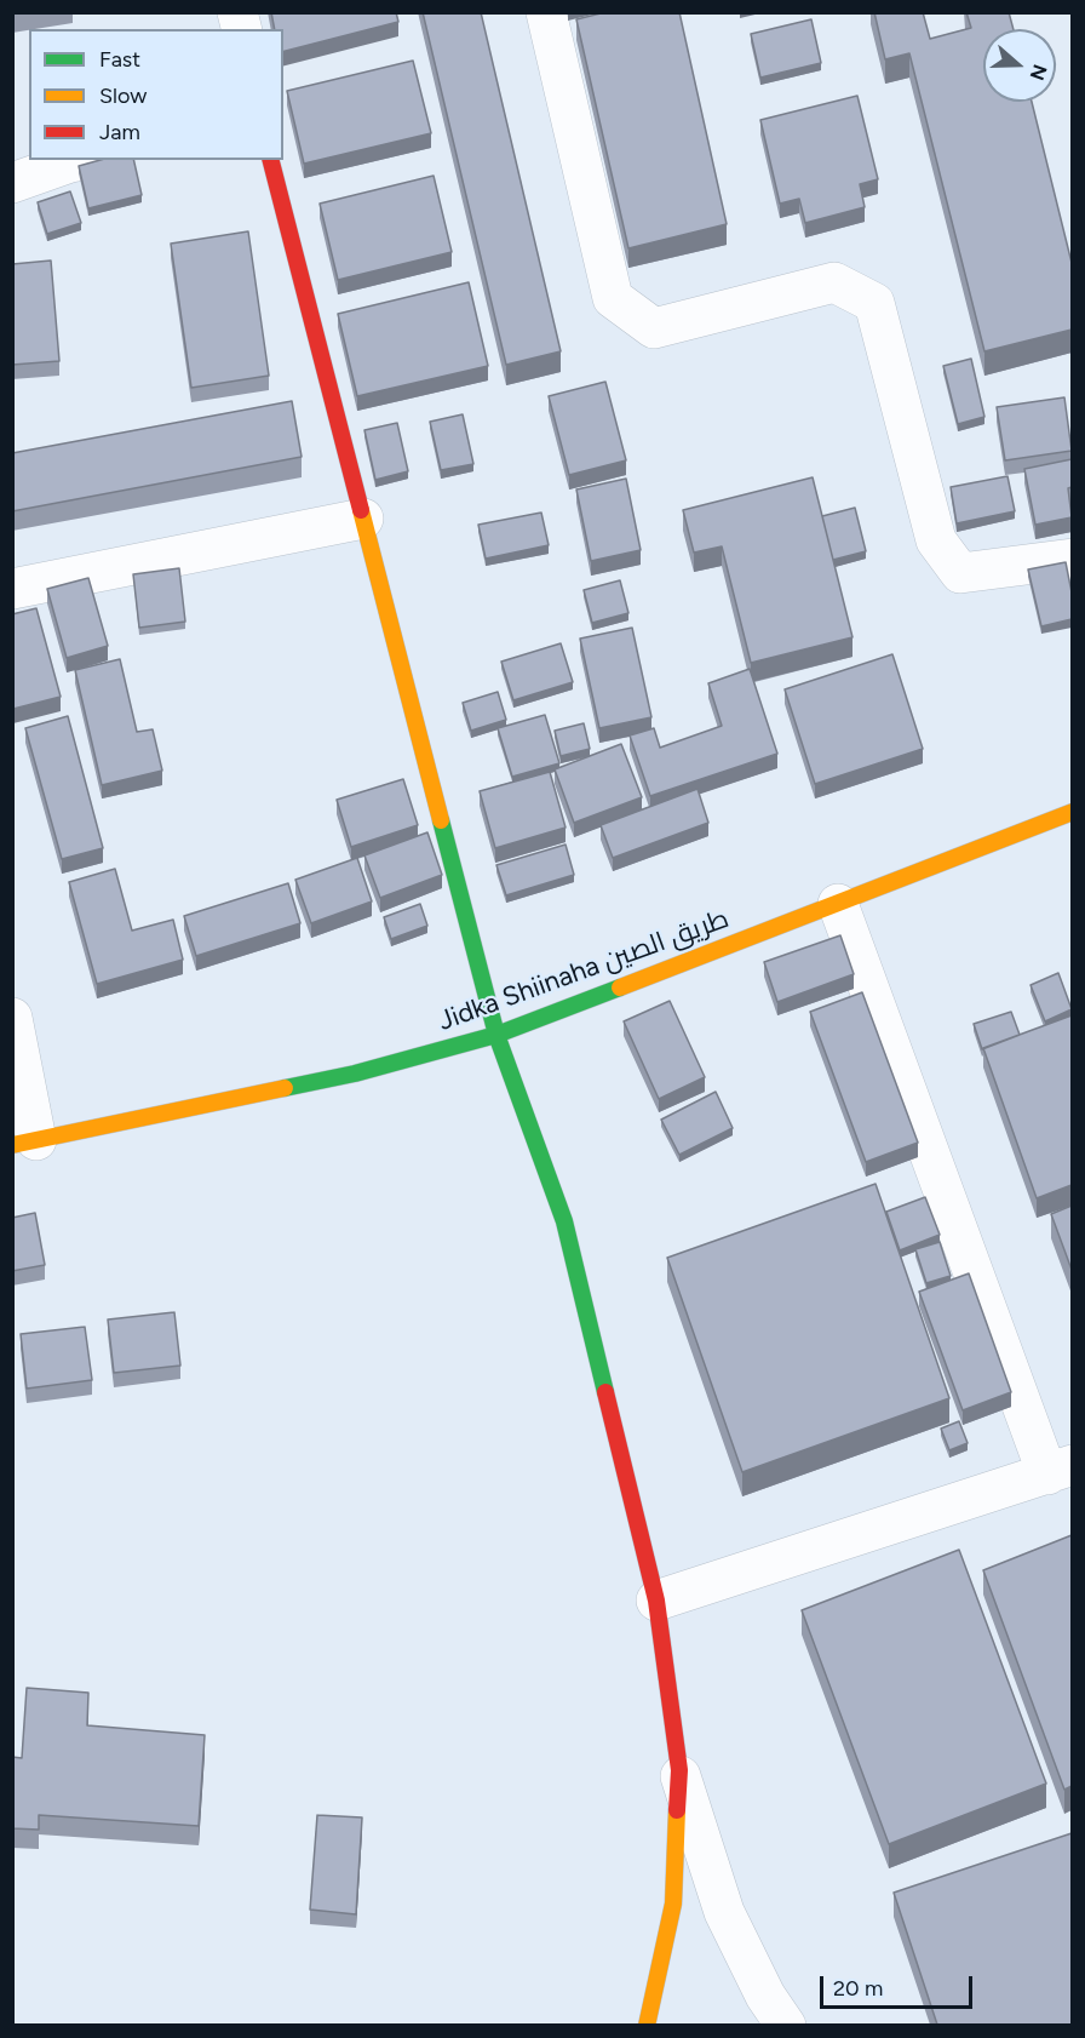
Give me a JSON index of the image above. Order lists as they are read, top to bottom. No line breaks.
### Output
{"streets":{"street":["Jidka Shiinaha طريق الصين"]},"legend":["Fast","Slow","Jam"],"scale_bar":"20 m","north":"right"}
